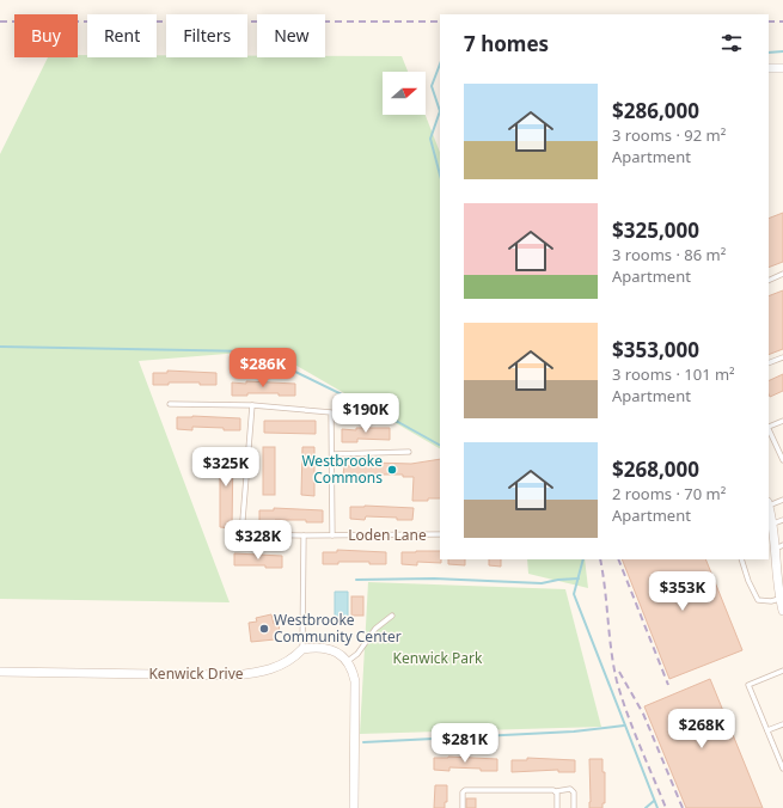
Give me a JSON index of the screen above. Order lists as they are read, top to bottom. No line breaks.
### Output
{"streets":{"street":["Kenwick Drive"],"lane":["Loden Lane"]},"parks":["Kenwick Park"],"places":["Westbrooke Commons","Westbrooke Community Center"],"north":"right","page":{"chip":["Buy","Rent","Filters","New"],"heading":"7 homes","list":[{"name":"$286,000","note":"3 rooms · 92 m² · Apartment"},{"name":"$325,000","note":"3 rooms · 86 m² · Apartment"},{"name":"$353,000","note":"3 rooms · 101 m² · Apartment"},{"name":"$268,000","note":"2 rooms · 70 m² · Apartment"}],"price":["$286K","$190K","$325K","$328K","$353K","$268K","$281K"]}}
